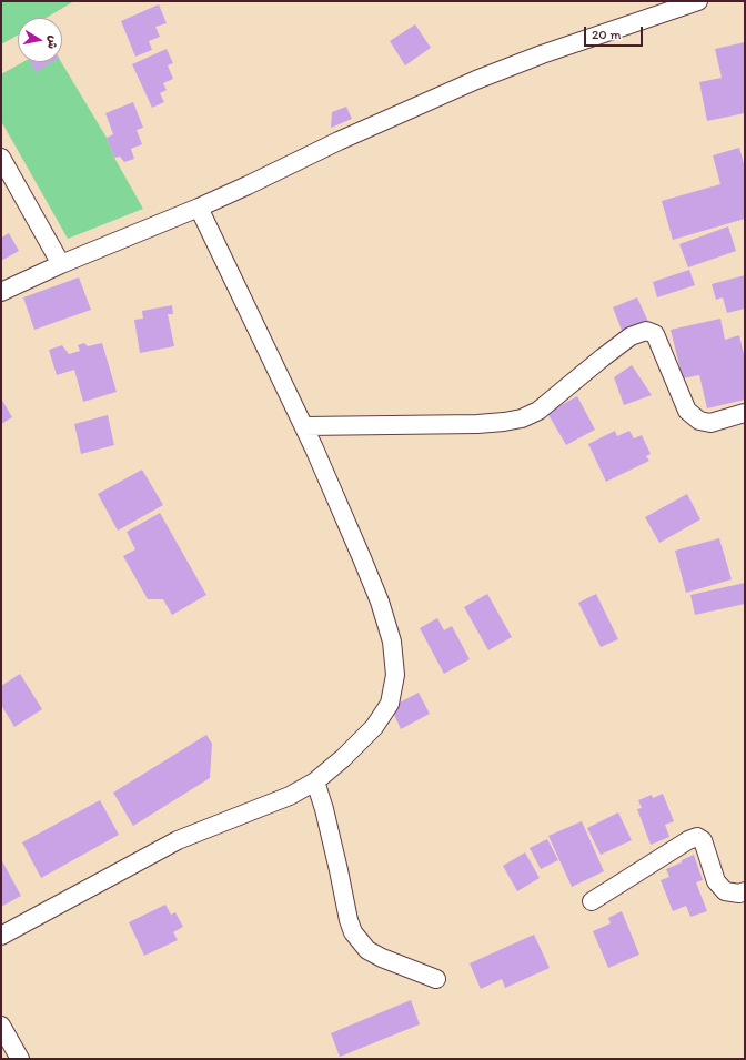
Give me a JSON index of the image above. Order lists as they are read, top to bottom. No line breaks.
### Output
{"scale_bar":"20 m","north":"right"}
